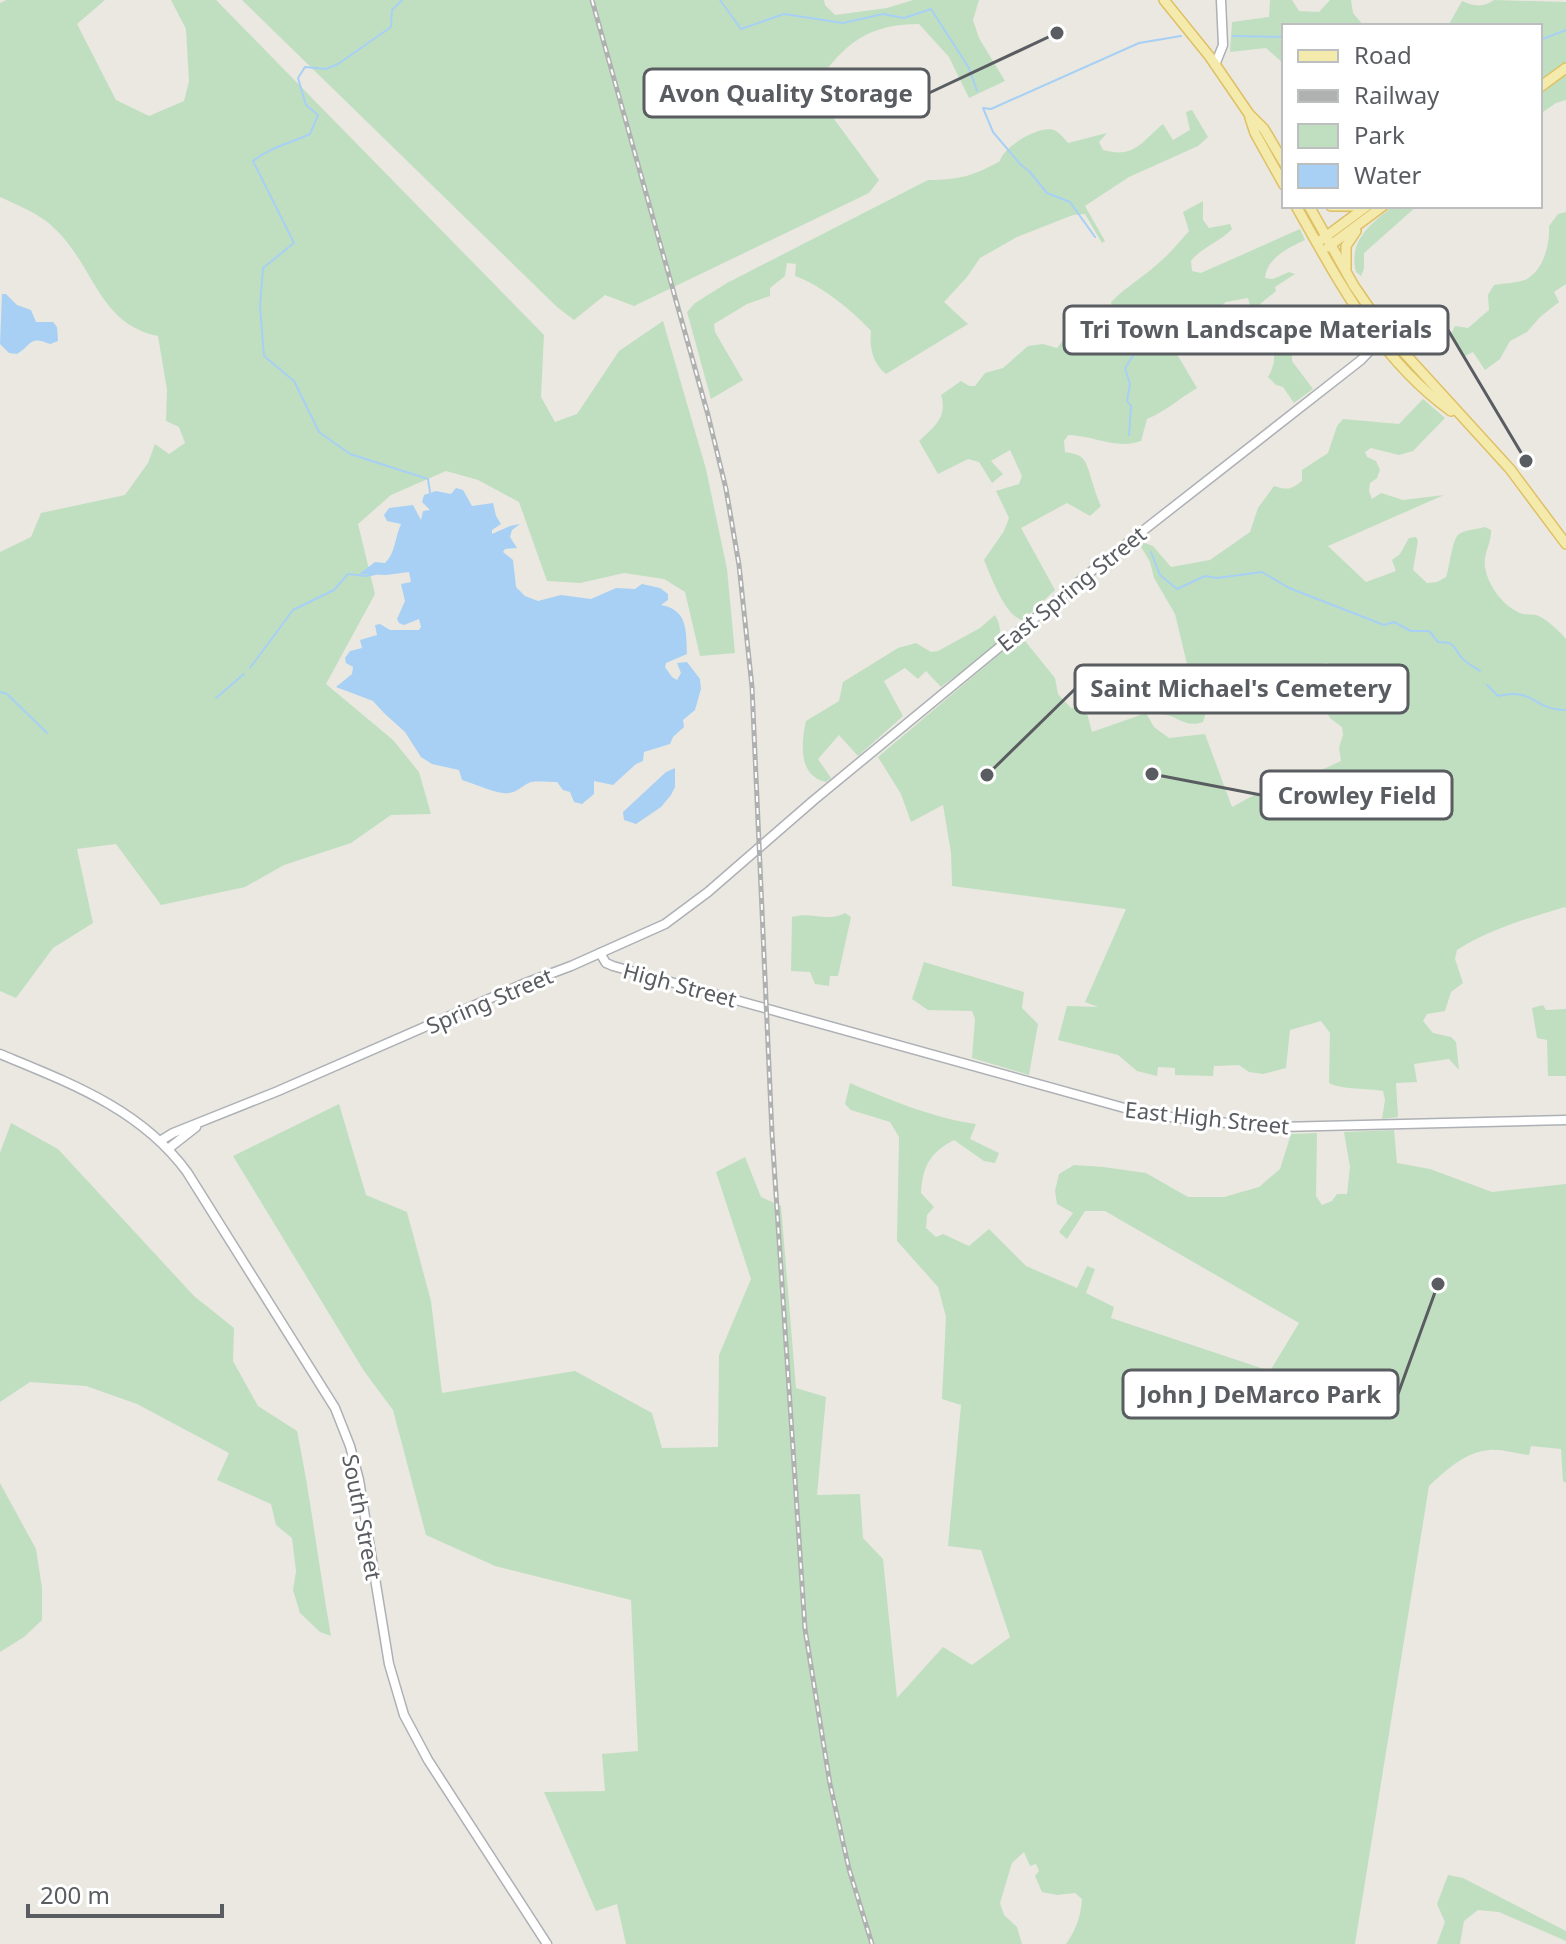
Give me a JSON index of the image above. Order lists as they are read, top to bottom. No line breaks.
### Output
{"streets":{"main road":["East Spring Street","High Street","Spring Street","East High Street","South Street"]},"crossings":[["East Spring Street","Spring Street"],["High Street","Spring Street"],["High Street","East High Street"],["Spring Street","South Street"]],"places":["Avon Quality Storage","Tri Town Landscape Materials","Crowley Field","Saint Michael's Cemetery","John J DeMarco Park"],"legend":["Road","Railway","Park","Water"],"scale_bar":"200 m"}
